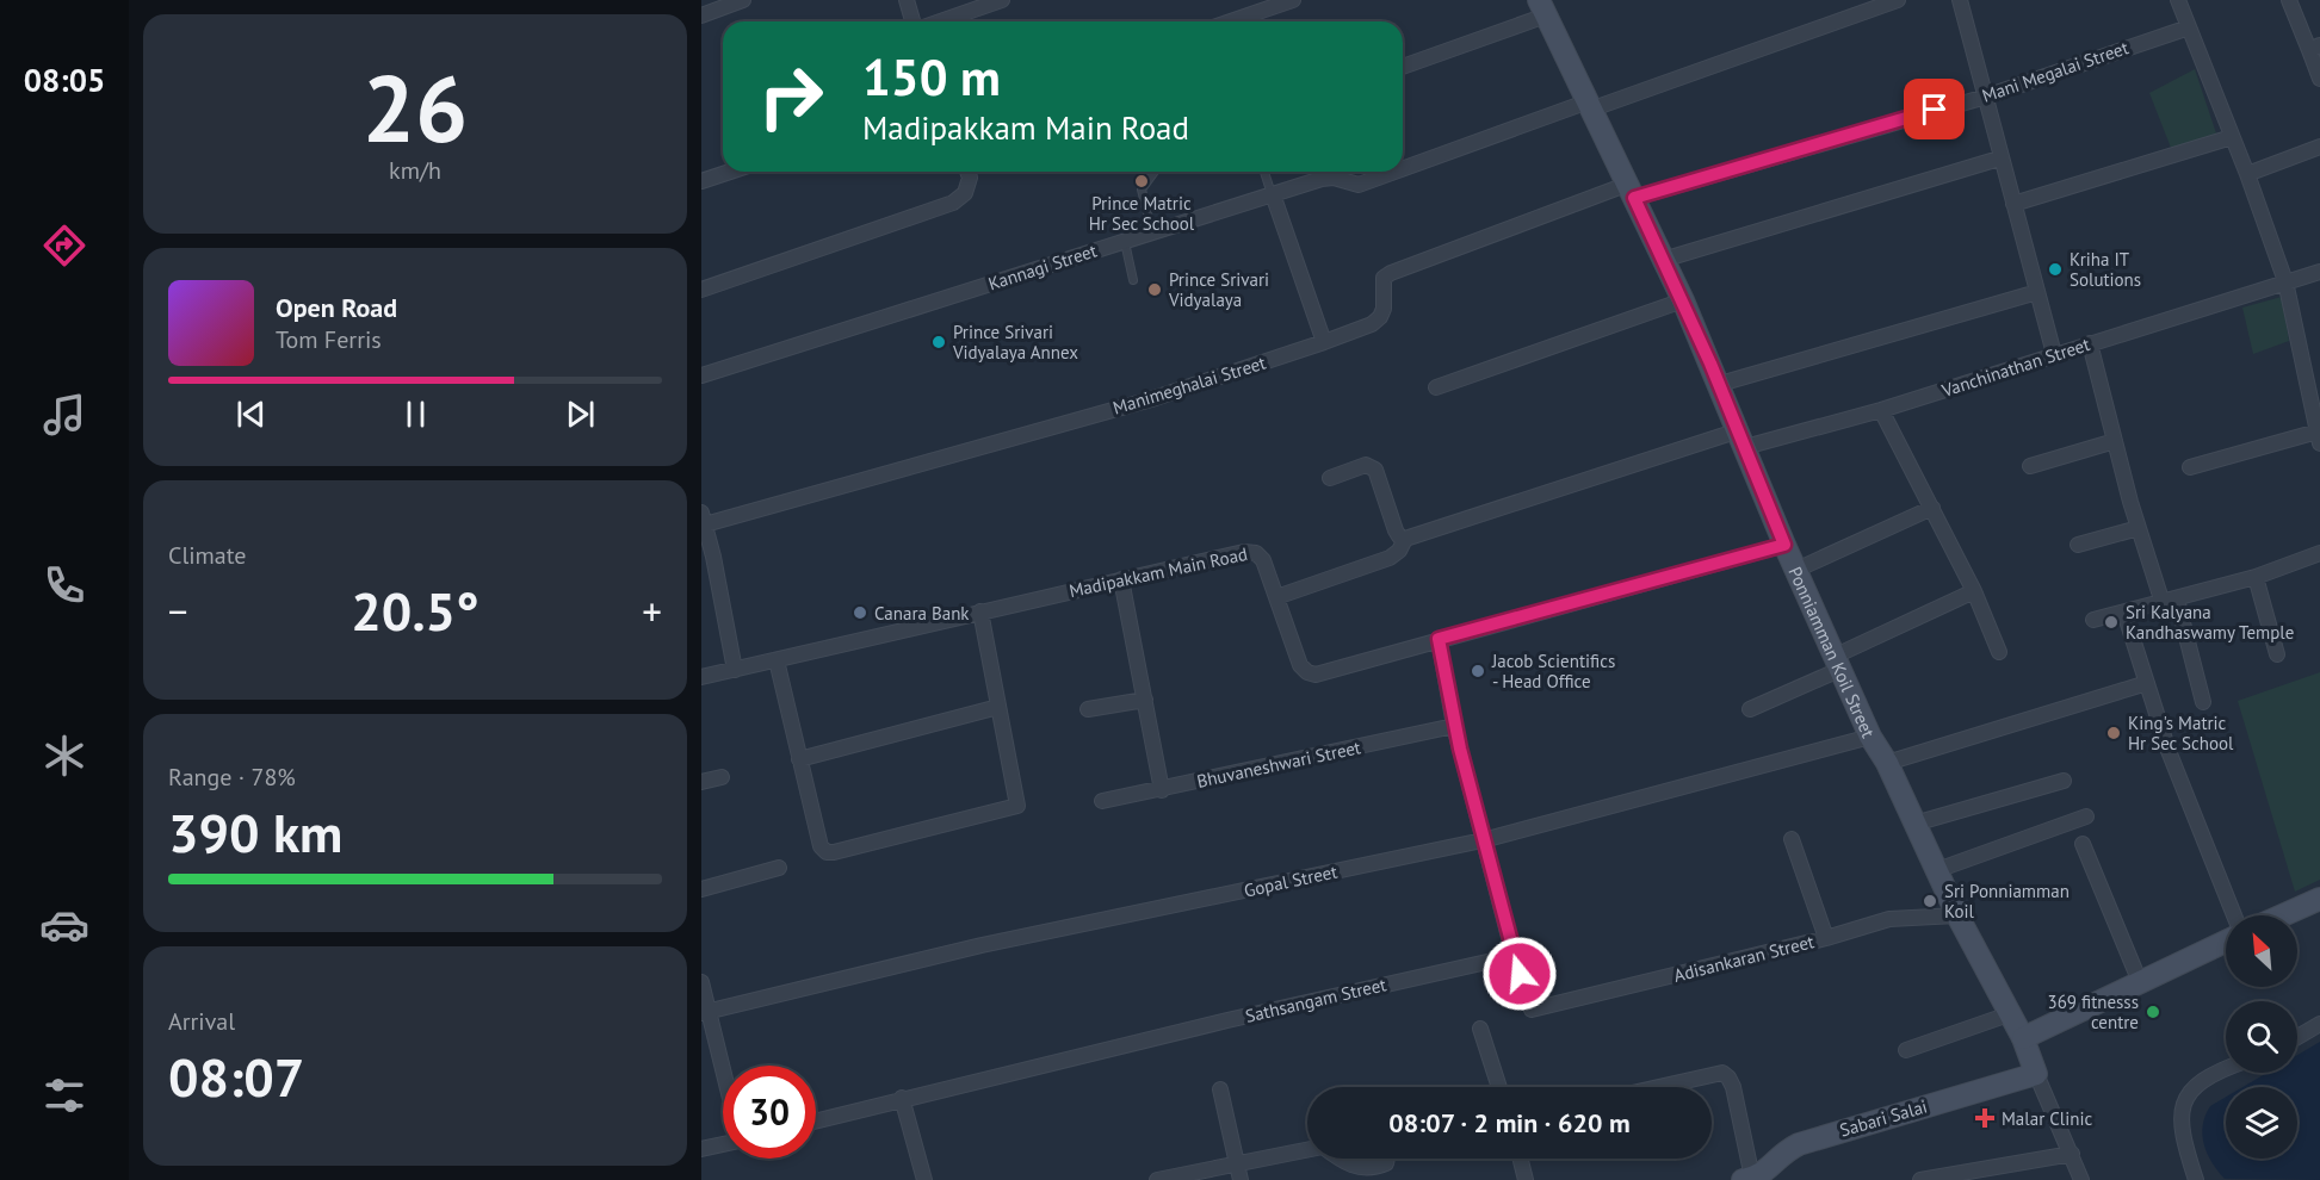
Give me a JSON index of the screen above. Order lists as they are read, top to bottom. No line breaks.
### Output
{"streets":{"street":["Mani Megalai Street","Kannagi Street","Vanchinathan Street","Manimeghalai Street","Madipakkam Main Road","Ponniamman Koil Street","Bhuvaneshwari Street","Gopal Street","Adisankaran Street","Sathsangam Street","Sabari Salai"]},"crossings":[["Mani Megalai Street","Manimeghalai Street"],["Mani Megalai Street","Ponniamman Koil Street"],["Kannagi Street","Ponniamman Koil Street"],["Vanchinathan Street","Ponniamman Koil Street"],["Manimeghalai Street","Ponniamman Koil Street"],["Madipakkam Main Road","Ponniamman Koil Street"],["Ponniamman Koil Street","Gopal Street"],["Ponniamman Koil Street","Adisankaran Street"],["Ponniamman Koil Street","Sabari Salai"],["Adisankaran Street","Sathsangam Street"]],"places":{"other":["Prince Matric Hr Sec School","Kriha IT Solutions","Prince Srivari Vidyalaya","Prince Srivari Vidyalaya Annex","Canara Bank","Sri Kalyana Kandhaswamy Temple","Jacob Scientifics - Head Office","King's Matric Hr Sec School","Sri Ponniamman Koil","369 fitnesss centre"],"health":["Malar Clinic"]},"north":"top left","page":{"tabs":"08:05","tile":[["26","km/h"],"Climate",["Range · 78%","390 km"],["Arrival","08:07"]],"turn":["150 m","Madipakkam Main Road"],"song":["Open Road","Tom Ferris"],"heat":["−","20.5°","+"],"limit":"30","trip":"08:07 · 2 min · 620 m"}}
